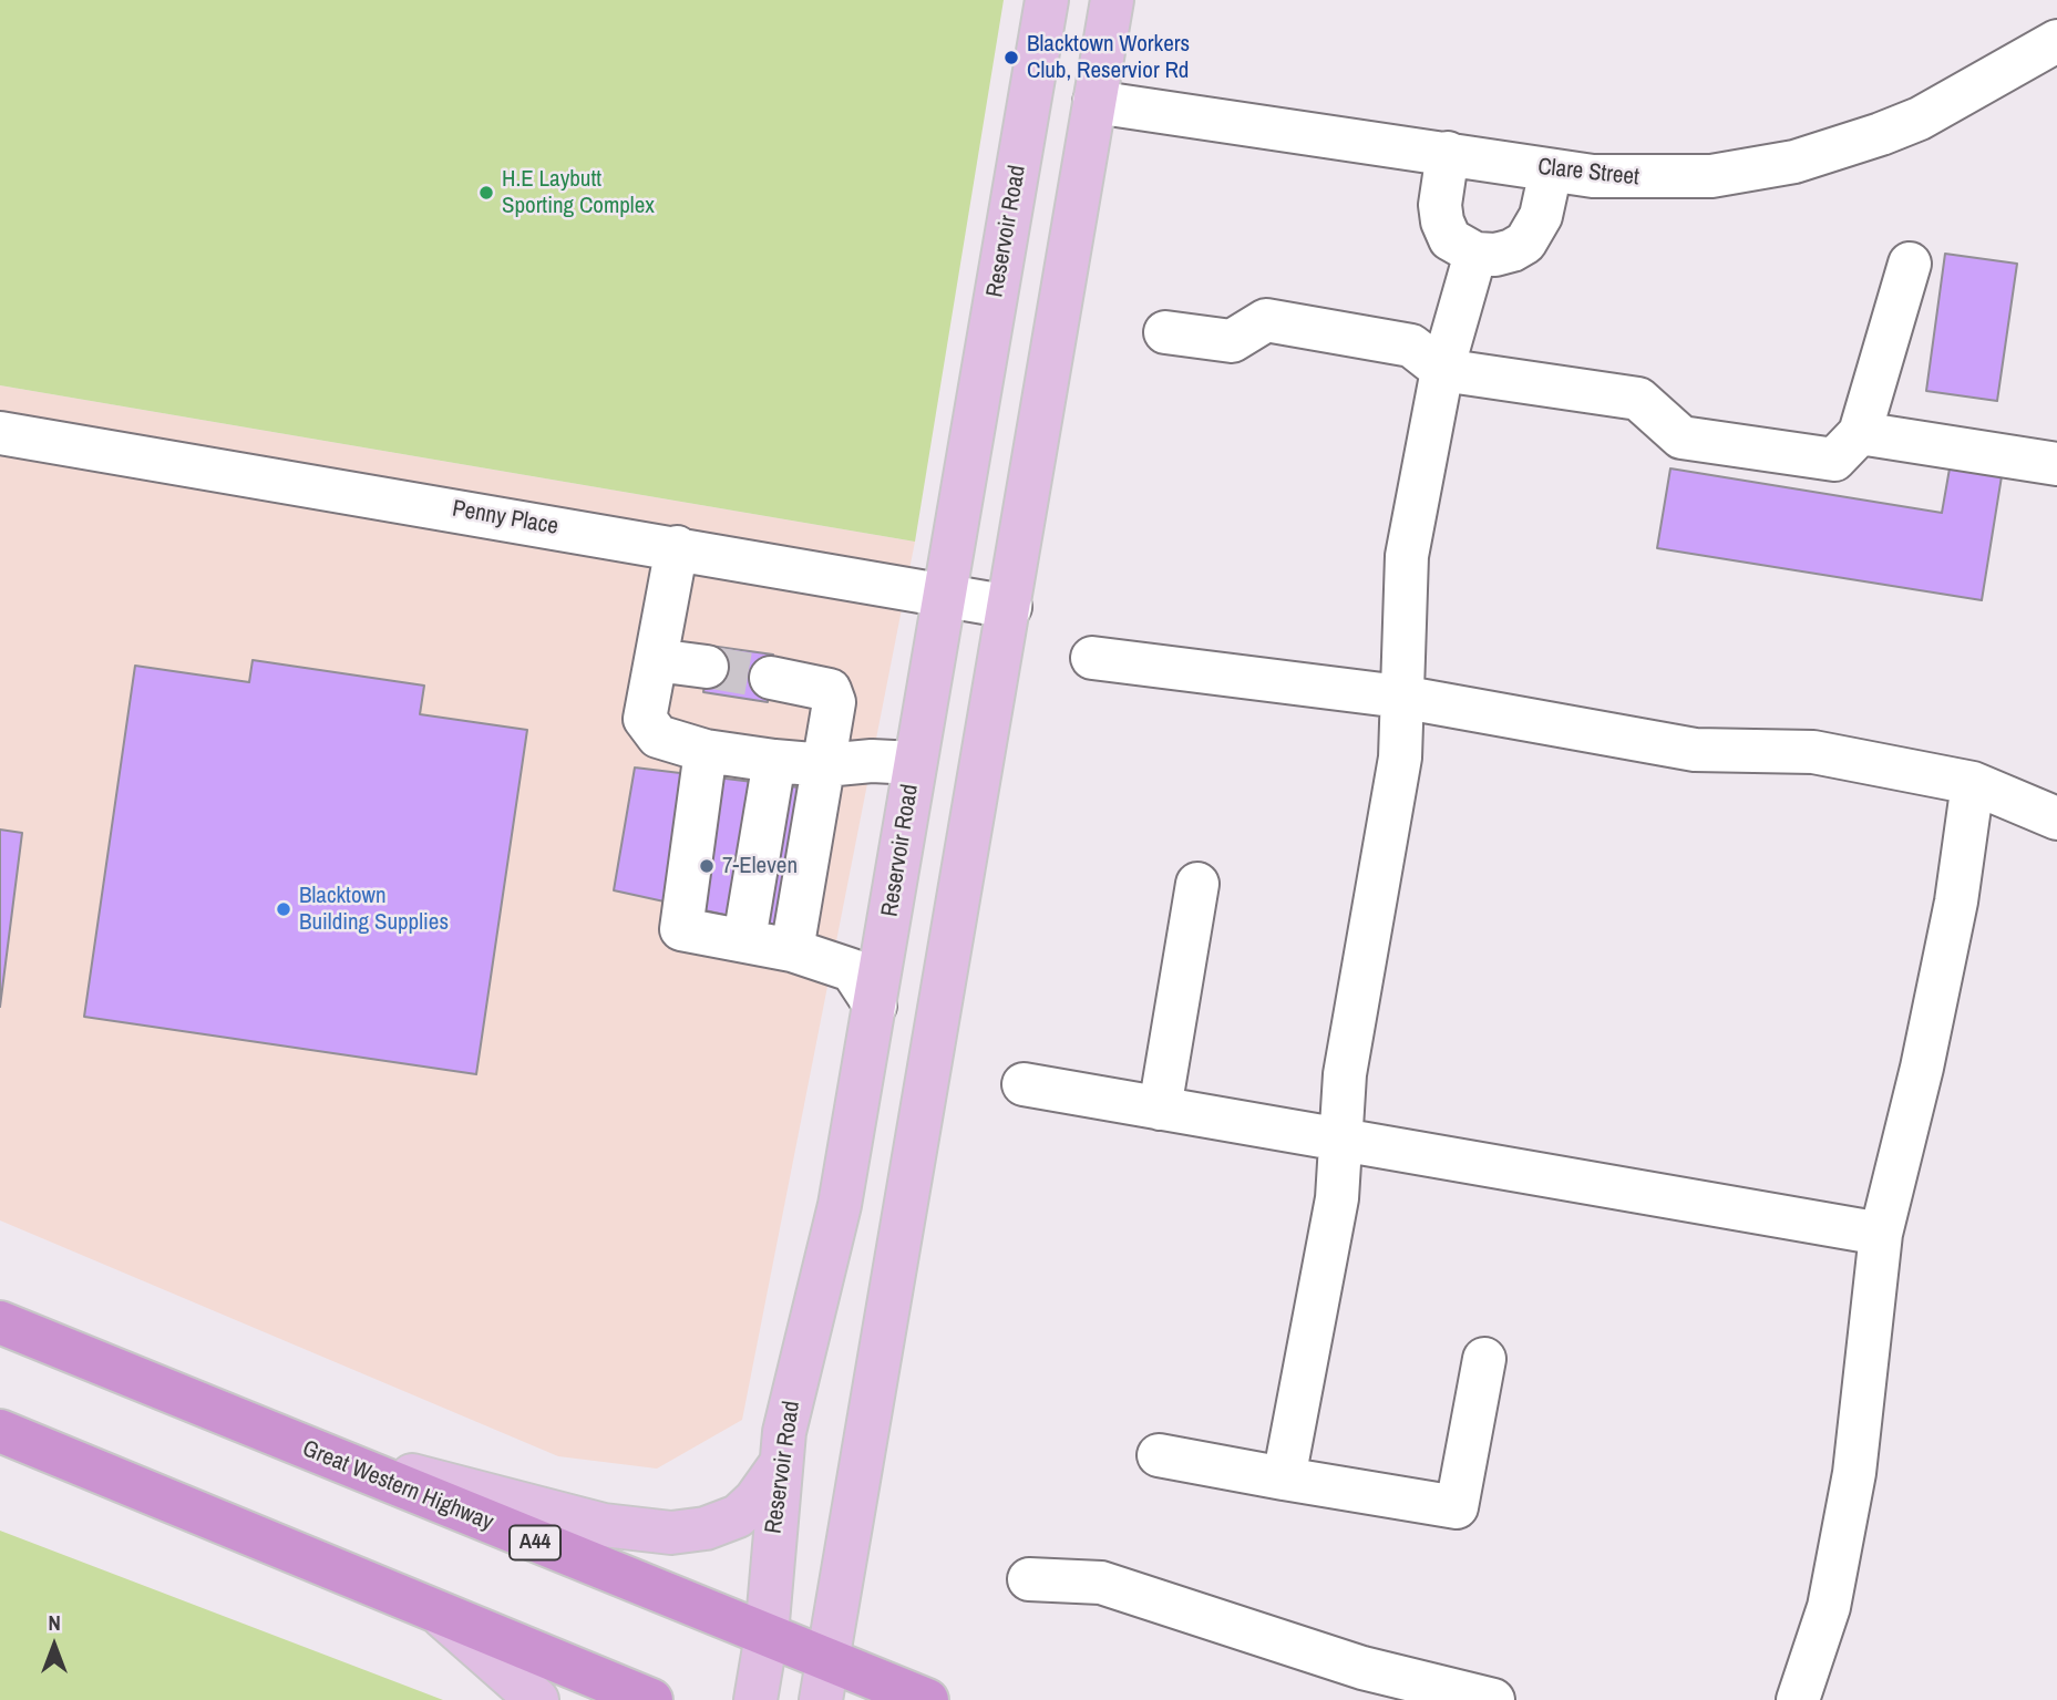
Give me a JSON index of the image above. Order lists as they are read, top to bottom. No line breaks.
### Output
{"streets":{"highway":["Great Western Highway","A44"],"main road":["Reservoir Road"],"street":["Clare Street","Penny Place"]},"crossings":[["Reservoir Road","Penny Place"],["Reservoir Road","Great Western Highway"]],"places":["Blacktown Workers Club, Reservior Rd","H.E Laybutt Sporting Complex","7-Eleven","Blacktown Building Supplies"],"north":"top"}
